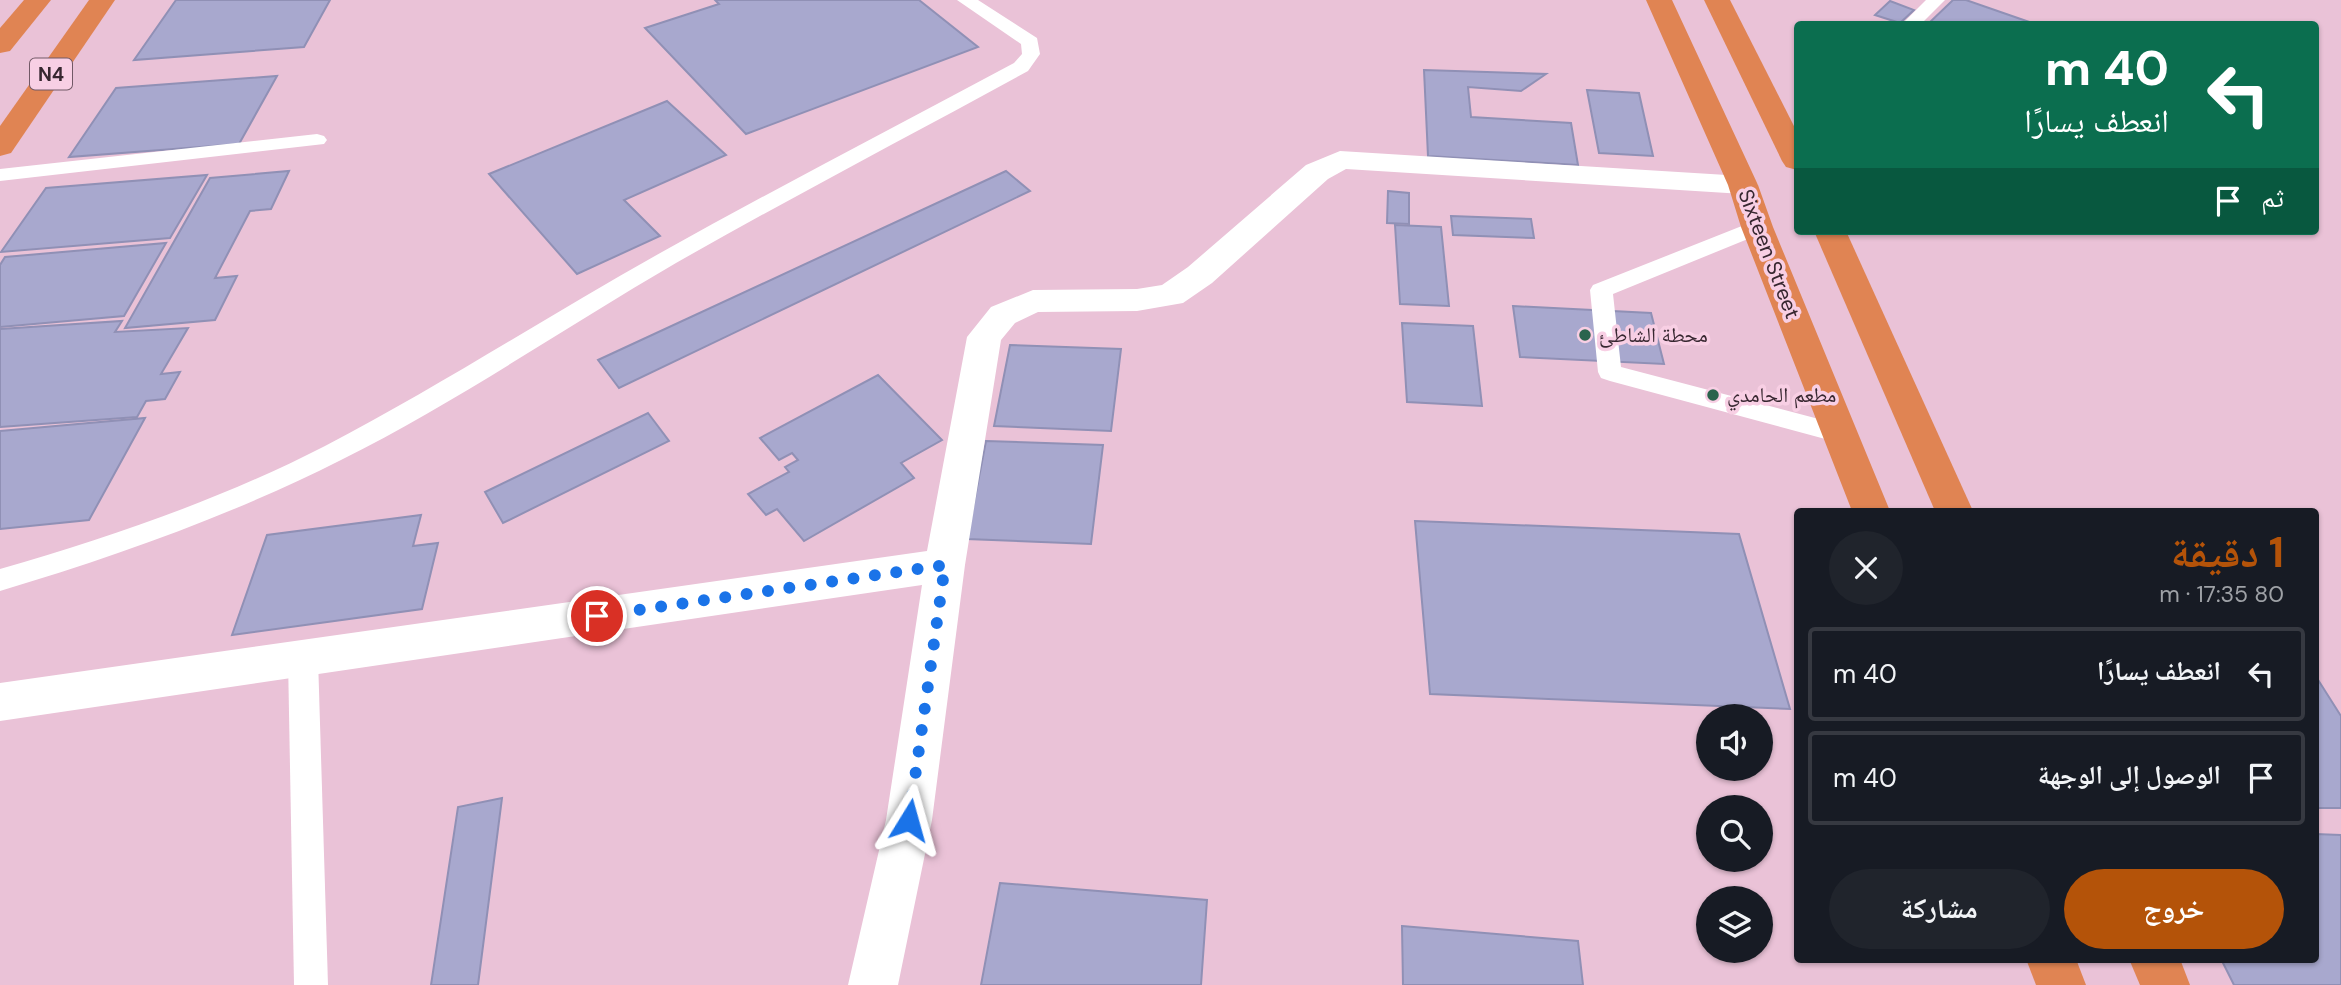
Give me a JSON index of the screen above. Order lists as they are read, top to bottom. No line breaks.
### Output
{"streets":{"highway":["N4","Sixteen Street"]},"places":["محطة الشاطئ","مطعم الحامدي"],"page":{"turn":["40 m","انعطف يسارًا"],"then":"ثم","heading":["1 دقيقة","80 m · 17:35"],"list":[{"name":"انعطف يسارًا","value":"40 m"},{"name":"الوصول إلى الوجهة","value":"40 m"}],"buttons":["خروج","مشاركة"]}}
